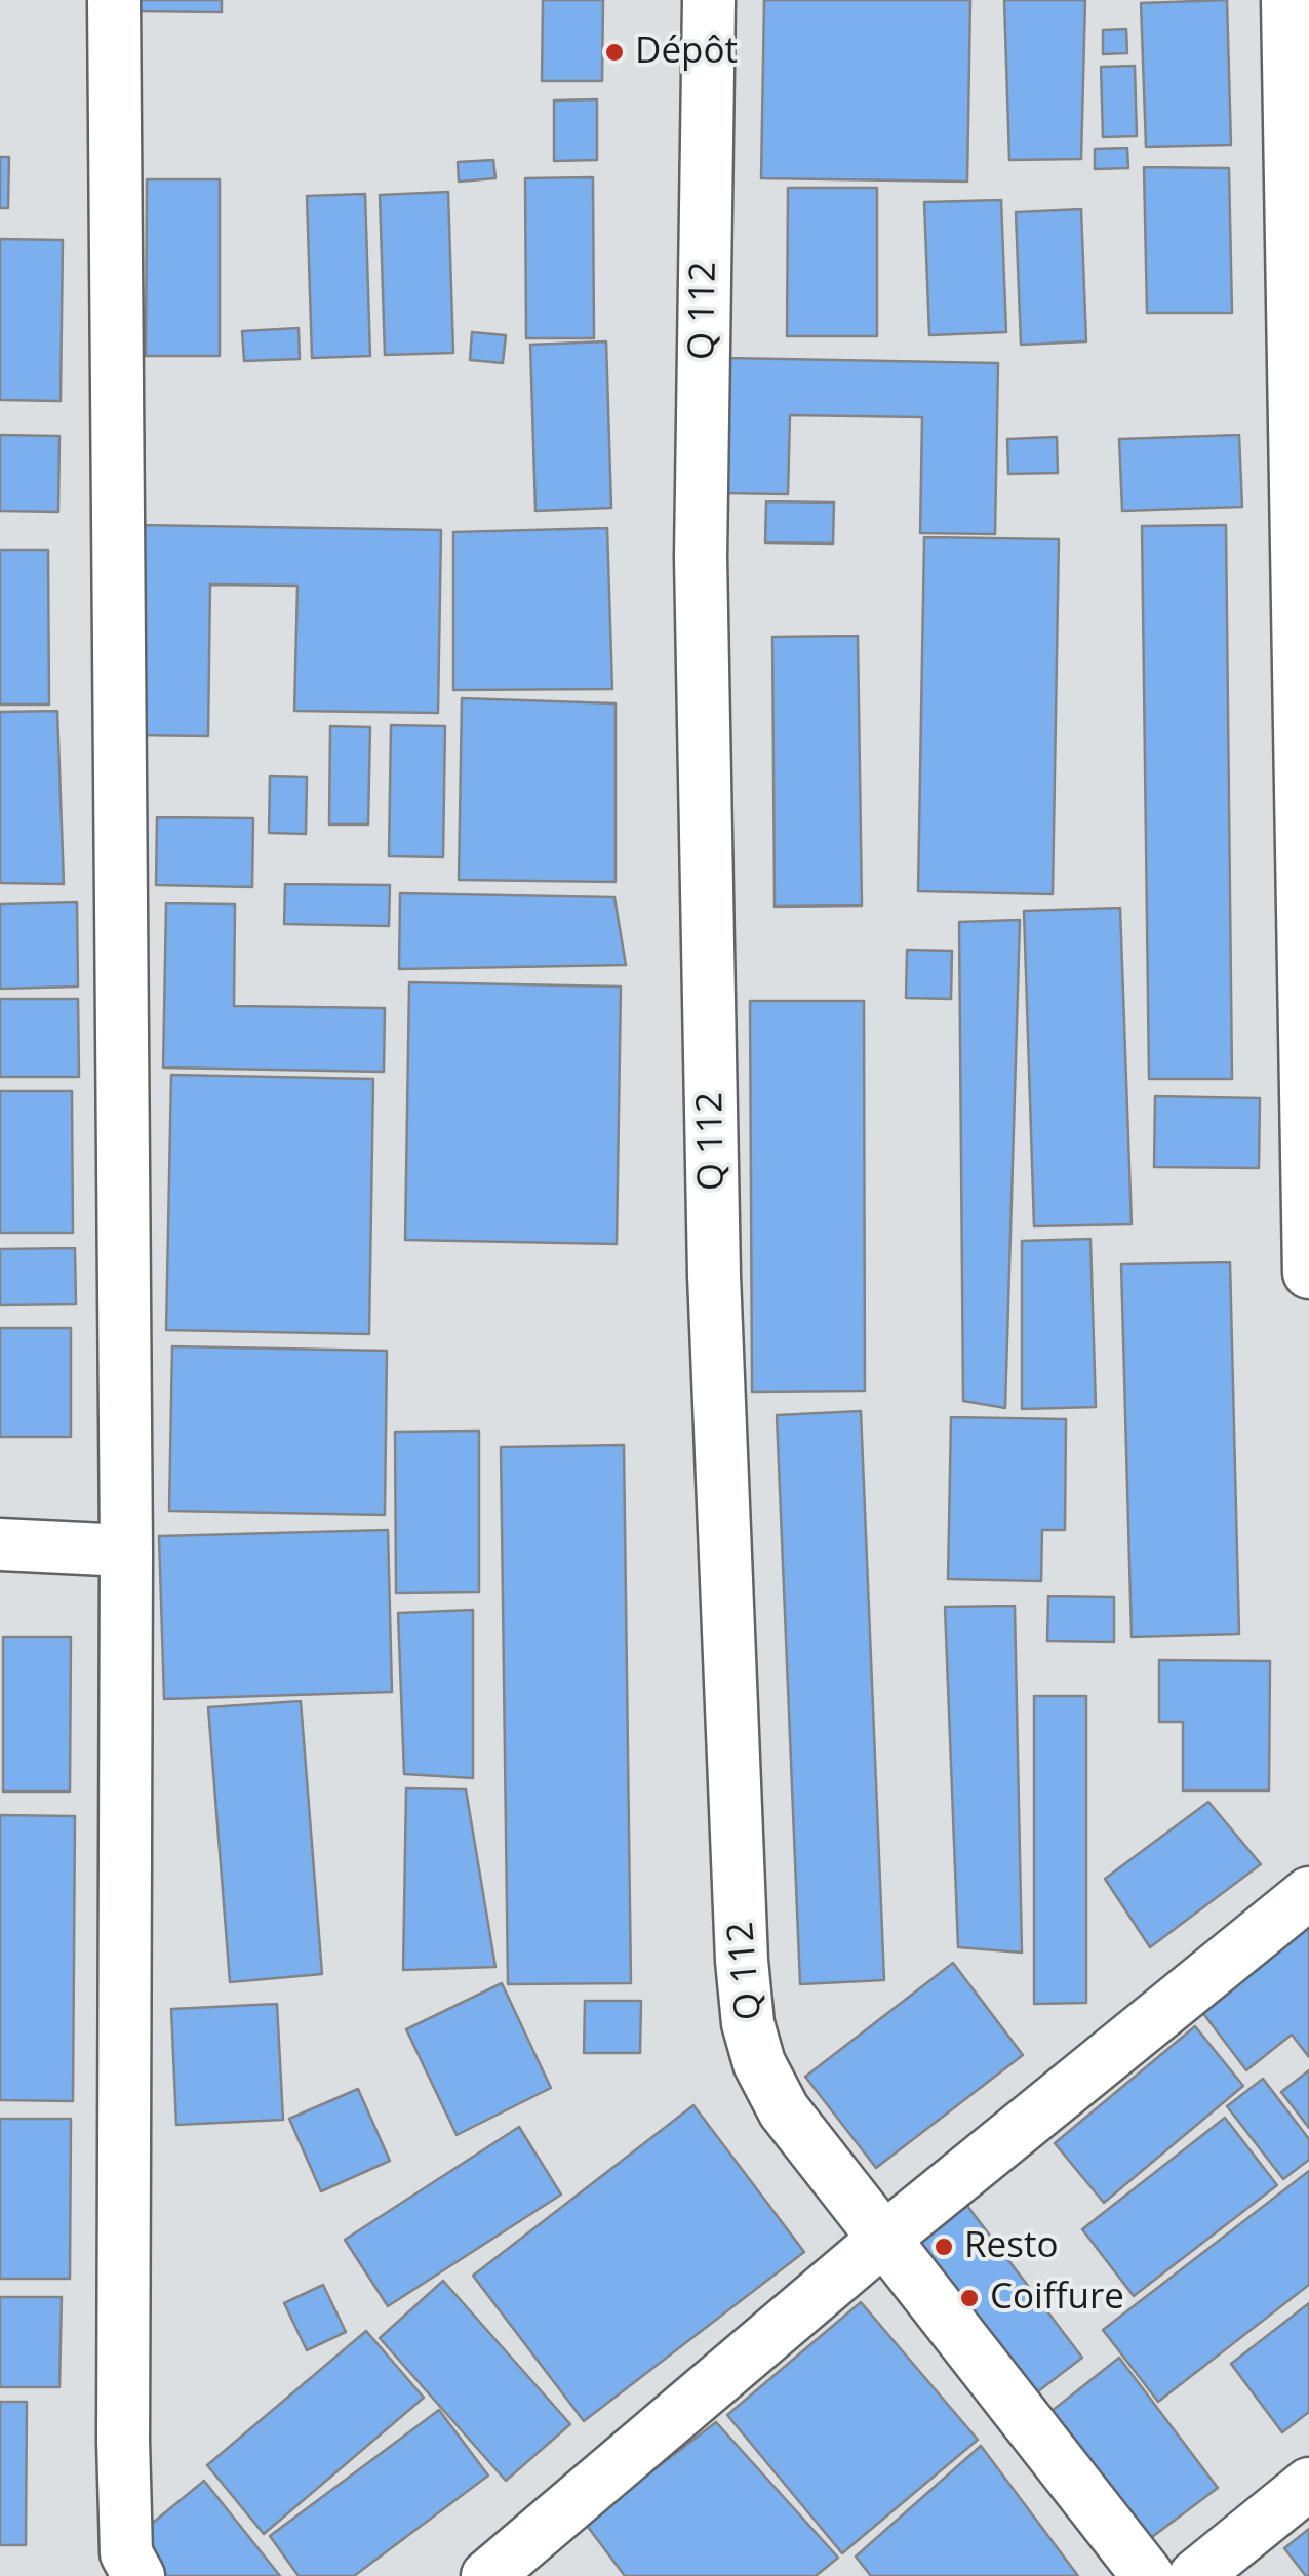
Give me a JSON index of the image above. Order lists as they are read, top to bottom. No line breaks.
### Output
{"streets":{"street":["Q 112"]},"places":["Dépôt","Resto","Coiffure"]}
